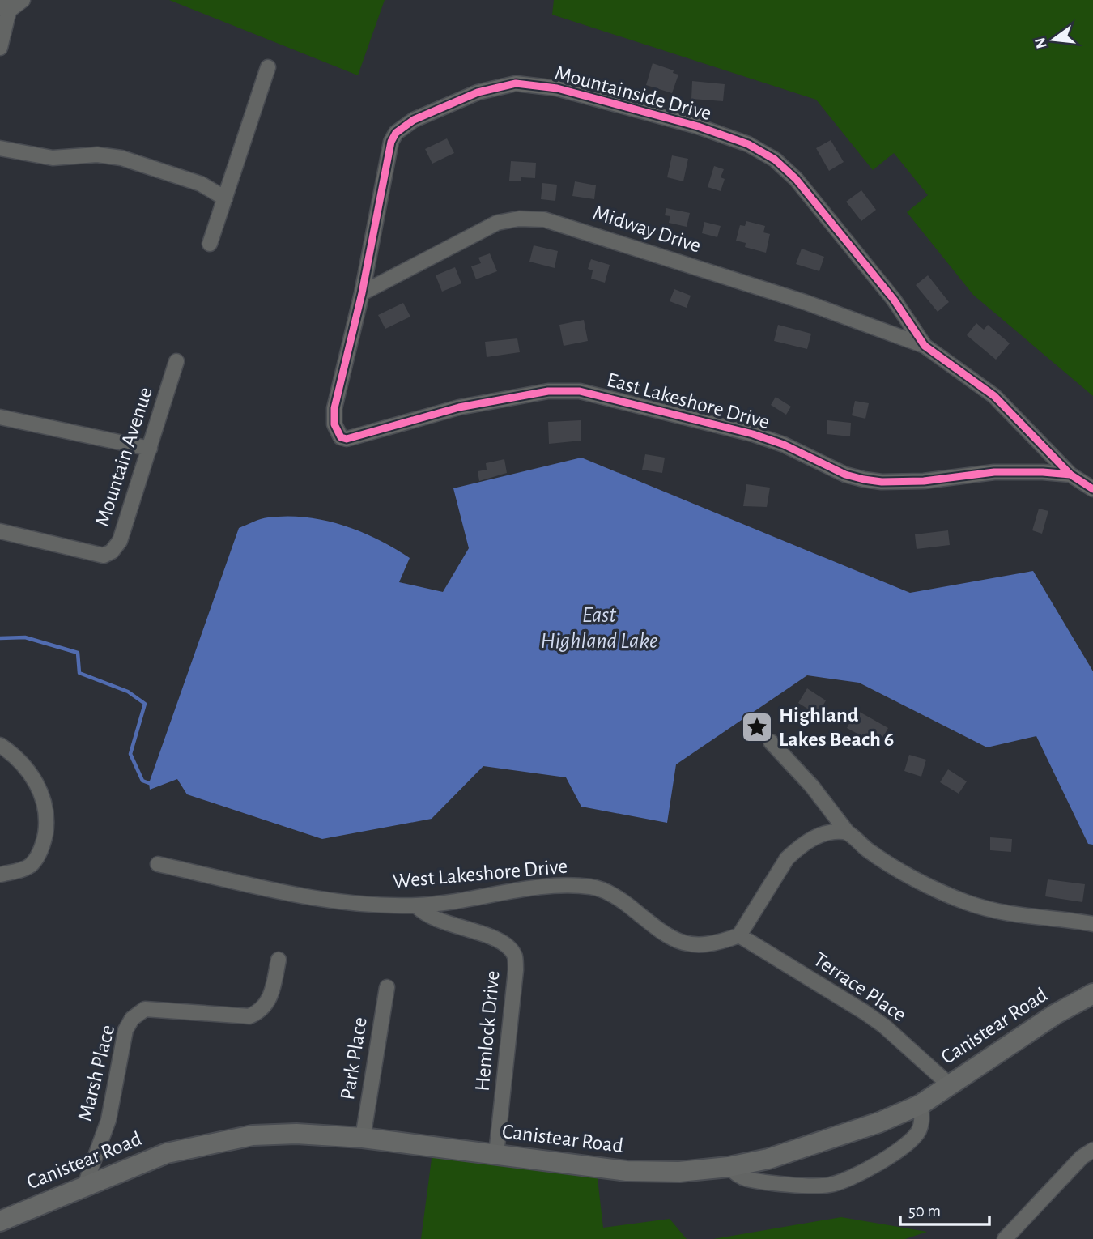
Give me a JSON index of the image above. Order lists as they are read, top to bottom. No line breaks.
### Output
{"streets":{"street":["Mountainside Drive","Midway Drive","East Lakeshore Drive","Mountain Avenue","West Lakeshore Drive","Terrace Place","Canistear Road","Hemlock Drive","Park Place","Marsh Place"]},"crossings":[["Mountainside Drive","Midway Drive"],["Mountainside Drive","East Lakeshore Drive"],["West Lakeshore Drive","Terrace Place"],["West Lakeshore Drive","Hemlock Drive"],["Terrace Place","Canistear Road"],["Canistear Road","Hemlock Drive"],["Canistear Road","Park Place"],["Canistear Road","Marsh Place"]],"water":["East Highland Lake"],"places":{"place":["Highland Lakes Beach 6"]},"scale_bar":"50 m","north":"left"}
